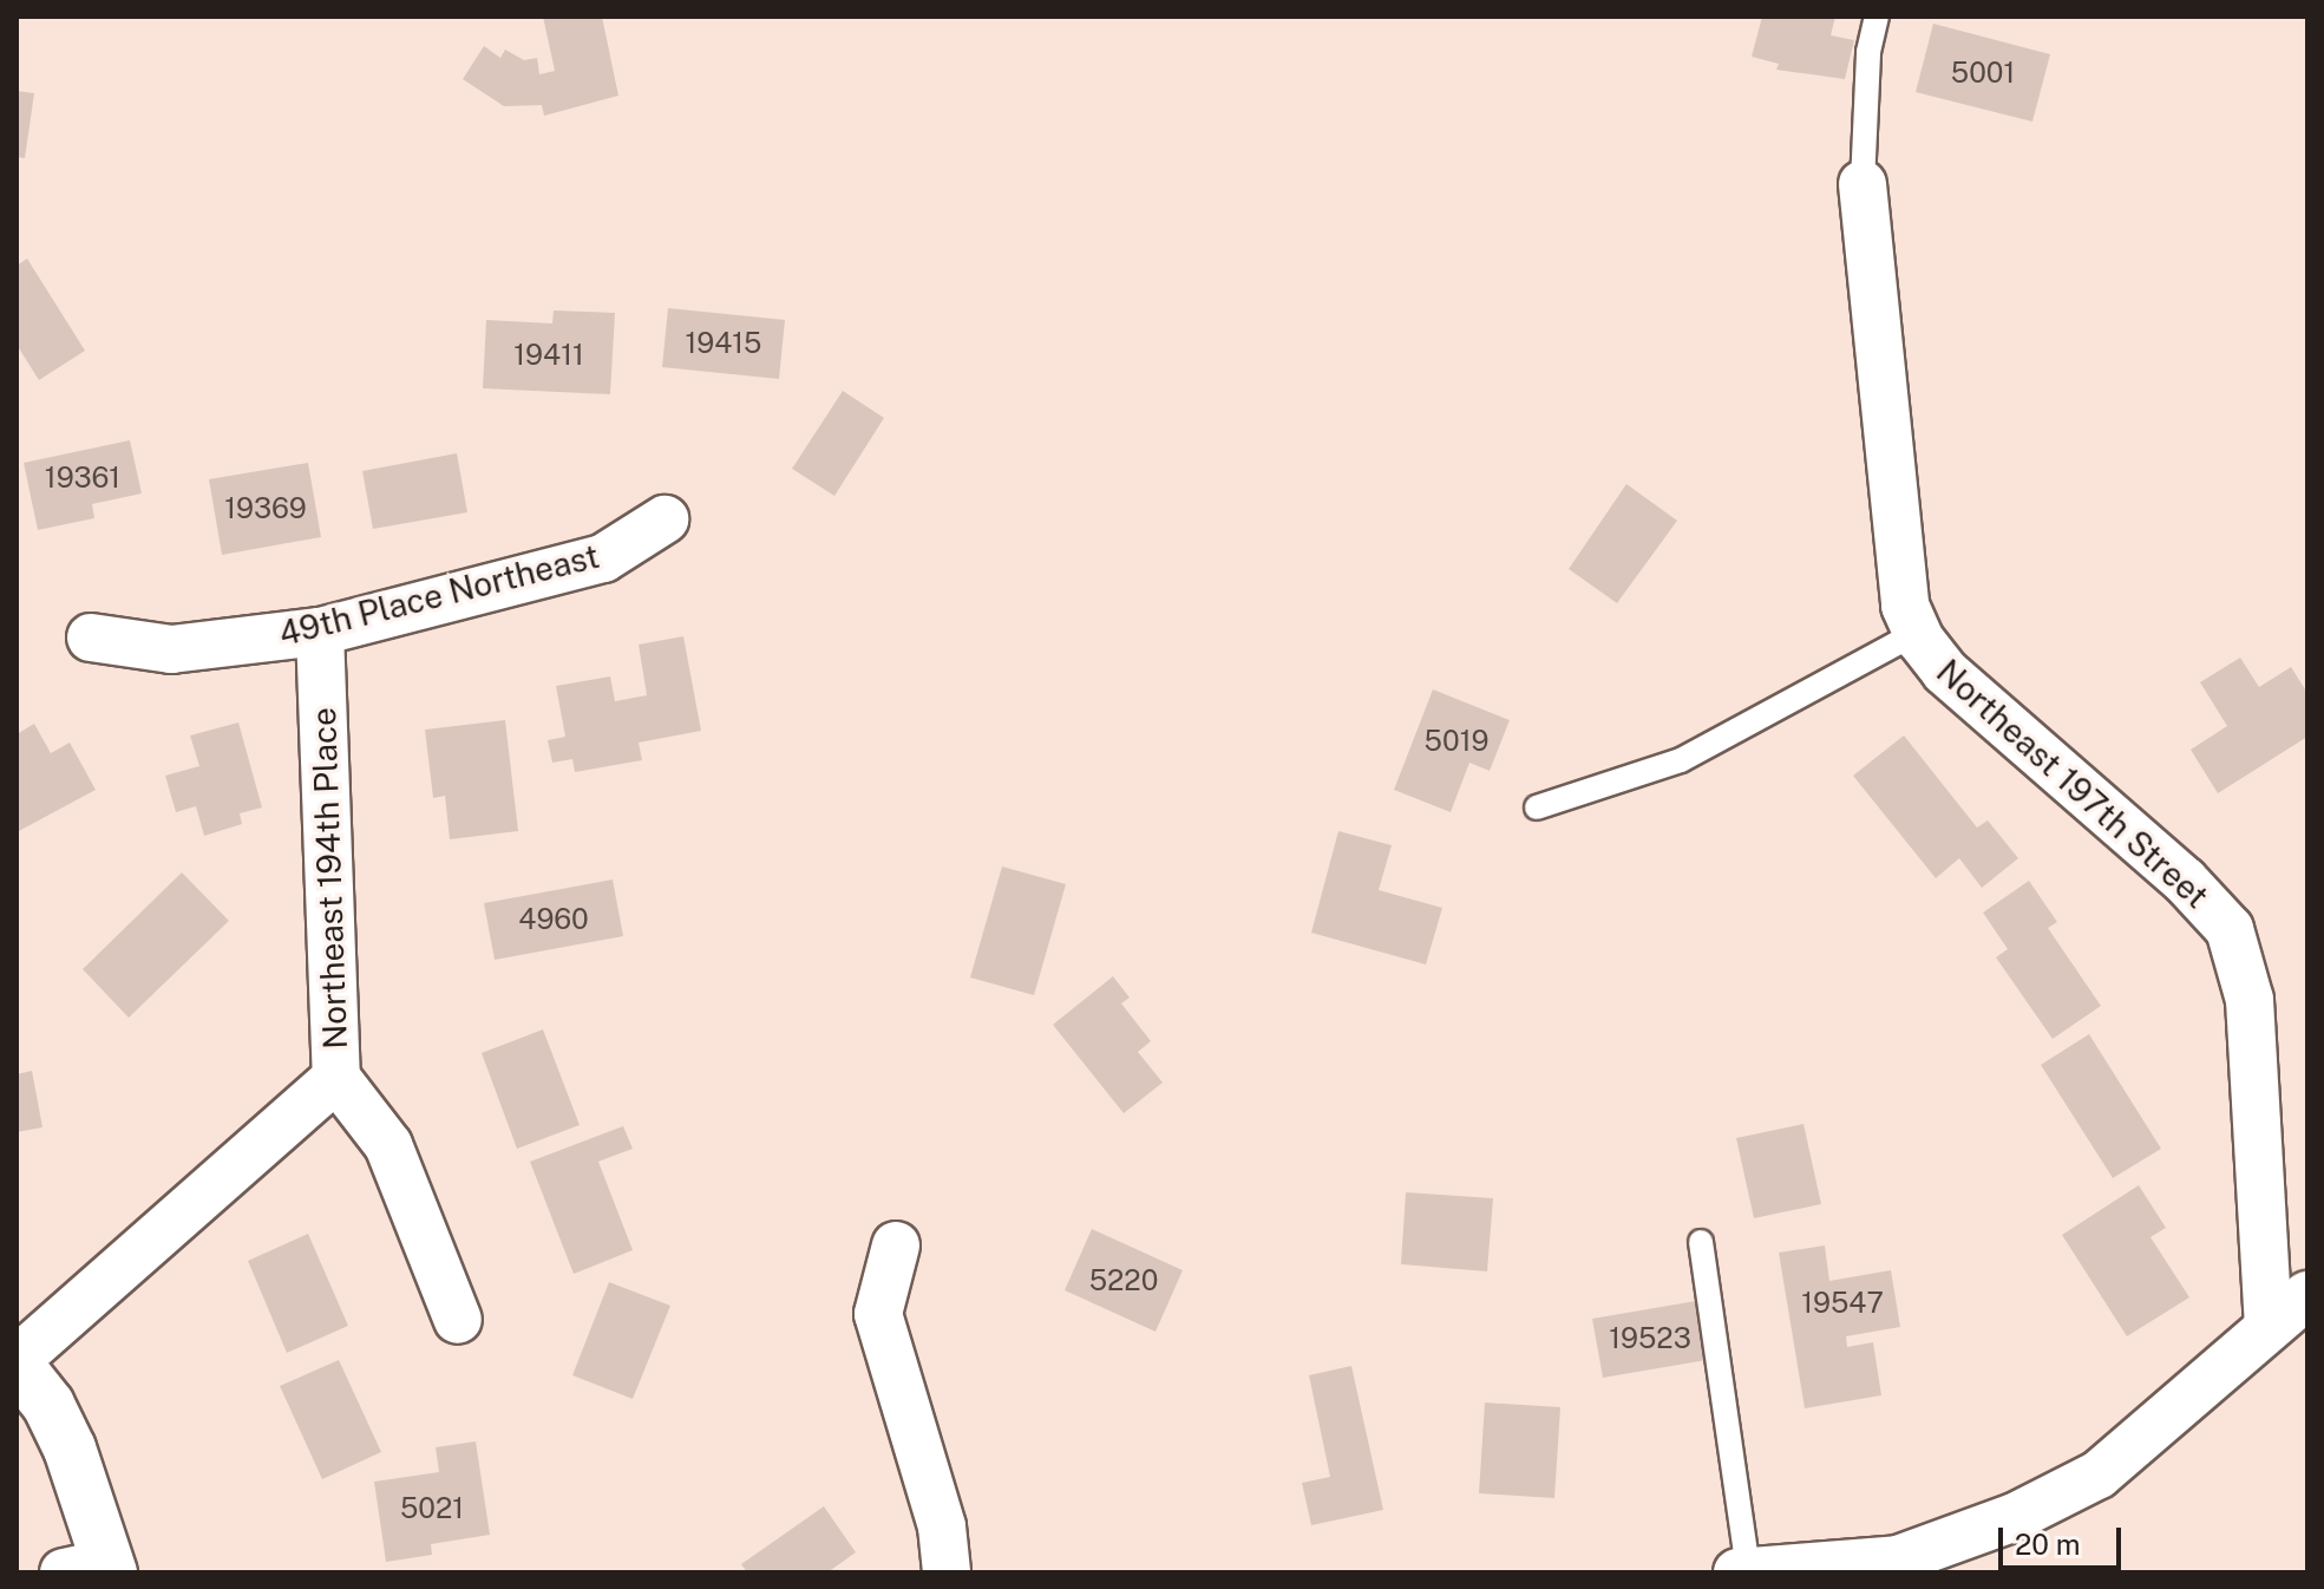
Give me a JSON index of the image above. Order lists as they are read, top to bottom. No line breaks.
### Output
{"streets":{"street":["49th Place Northeast","Northeast 197th Street","Northeast 194th Place"]},"crossings":[["49th Place Northeast","Northeast 194th Place"]],"house_numbers":["5001","19415","19411","19361","19369","5019","4960","5220","19547","19523","5021"],"scale_bar":"20 m"}
